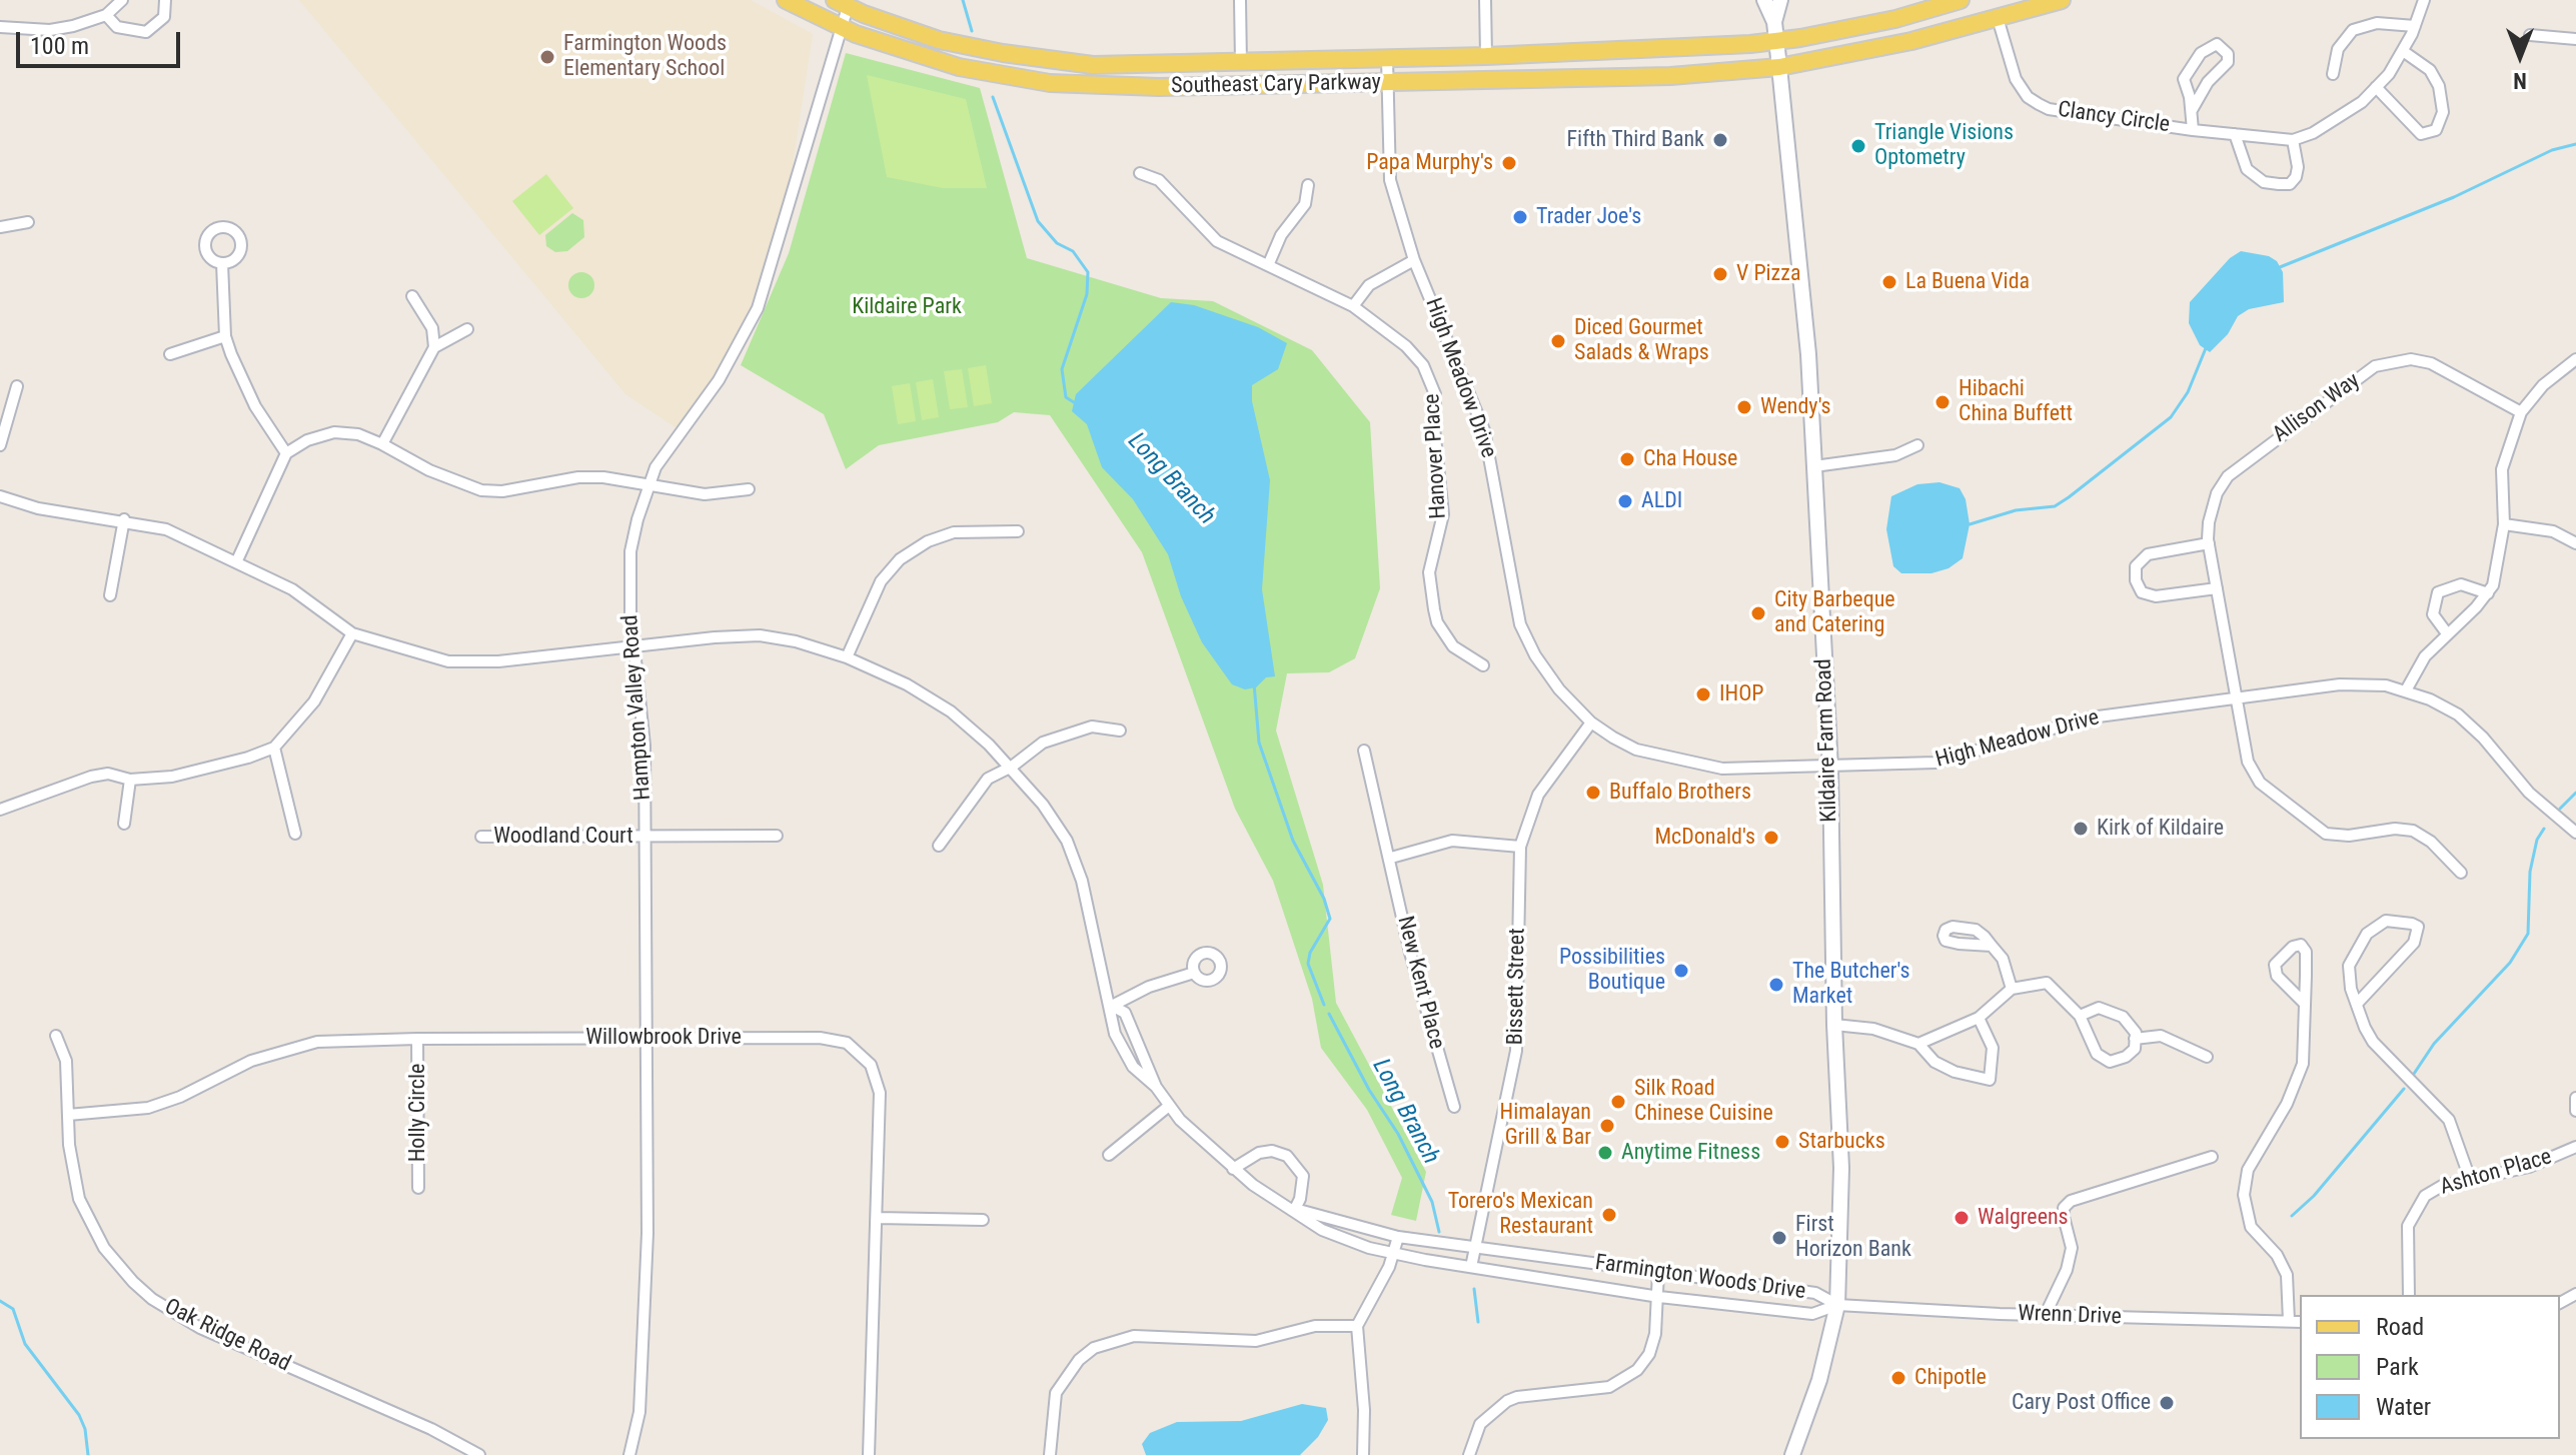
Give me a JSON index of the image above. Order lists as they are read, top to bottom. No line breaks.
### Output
{"streets":{"main road":["Southeast Cary Parkway","Kildaire Farm Road"],"street":["Clancy Circle","High Meadow Drive","Allison Way","Hanover Place","Hampton Valley Road","Woodland Court","New Kent Place","Bissett Street","Willowbrook Drive","Holly Circle","Ashton Place","Farmington Woods Drive","Wrenn Drive","Oak Ridge Road"]},"crossings":[["Southeast Cary Parkway","Clancy Circle"],["Southeast Cary Parkway","High Meadow Drive"],["Southeast Cary Parkway","Hampton Valley Road"],["Southeast Cary Parkway","Kildaire Farm Road"],["High Meadow Drive","Allison Way"],["High Meadow Drive","Kildaire Farm Road"],["High Meadow Drive","Bissett Street"],["Hampton Valley Road","Woodland Court"],["Hampton Valley Road","Willowbrook Drive"],["Hampton Valley Road","Farmington Woods Drive"],["Kildaire Farm Road","Farmington Woods Drive"],["Kildaire Farm Road","Wrenn Drive"],["Bissett Street","Farmington Woods Drive"],["Willowbrook Drive","Holly Circle"],["Willowbrook Drive","Oak Ridge Road"],["Farmington Woods Drive","Wrenn Drive"]],"water":["Long Branch"],"parks":["Kildaire Park"],"places":["Farmington Woods Elementary School","Fifth Third Bank","Triangle Visions Optometry","Papa Murphy's","Trader Joe's","V Pizza","La Buena Vida","Diced Gourmet Salads & Wraps","Hibachi China Buffett","Wendy's","Cha House","ALDI","City Barbeque and Catering","IHOP","Buffalo Brothers","Kirk of Kildaire","McDonald's","Possibilities Boutique","The Butcher's Market","Silk Road Chinese Cuisine","Himalayan Grill & Bar","Starbucks","Anytime Fitness","Torero's Mexican Restaurant","Walgreens","First Horizon Bank","Chipotle","Cary Post Office"],"legend":["Road","Park","Water"],"scale_bar":"100 m","north":"bottom"}
